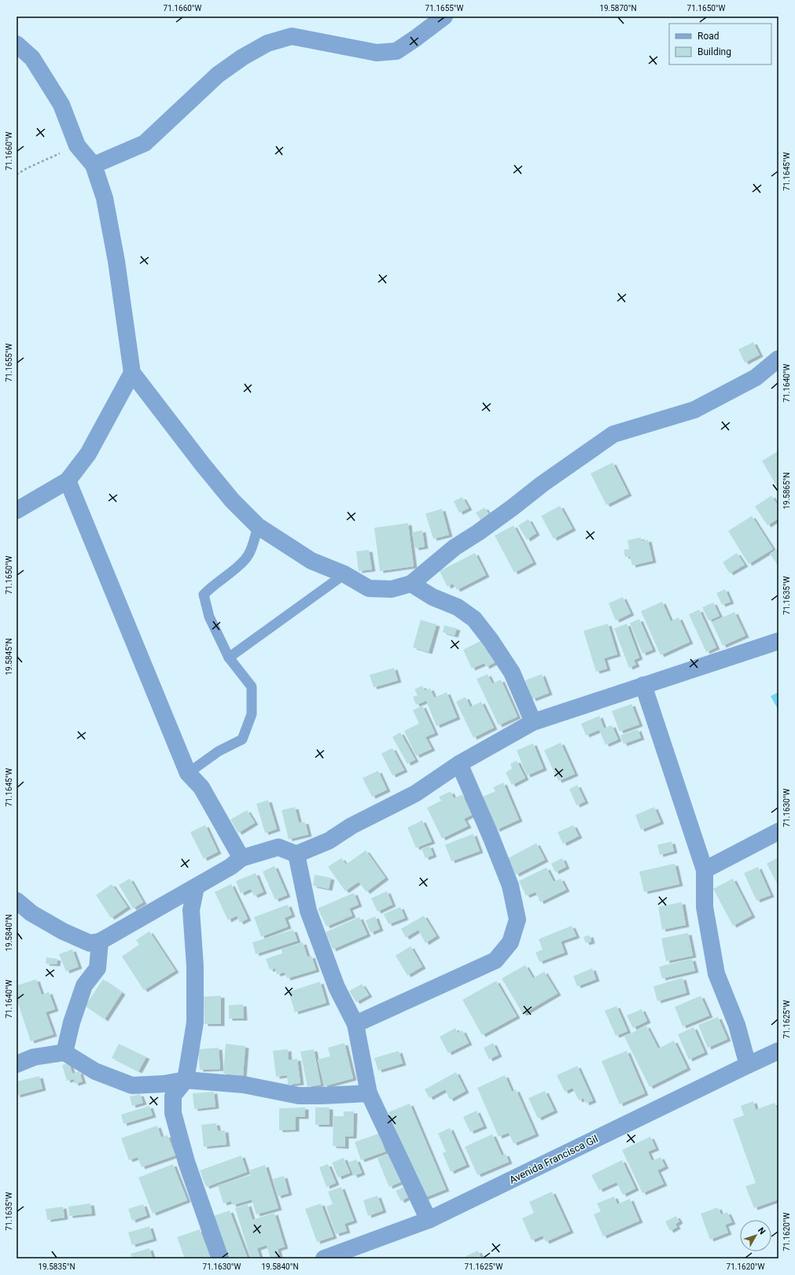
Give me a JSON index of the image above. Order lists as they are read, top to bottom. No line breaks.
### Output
{"streets":{"street":["Avenida Francisca Gil"]},"legend":["Road","Building"],"north":"top right","coordinates":["71.1660°W","71.1655°W","19.5870°N","71.1650°W","71.1645°W","71.1640°W","19.5865°N","71.1635°W","19.5845°N","71.1630°W","19.5840°N","71.1625°W","71.1620°W","19.5835°N"]}
